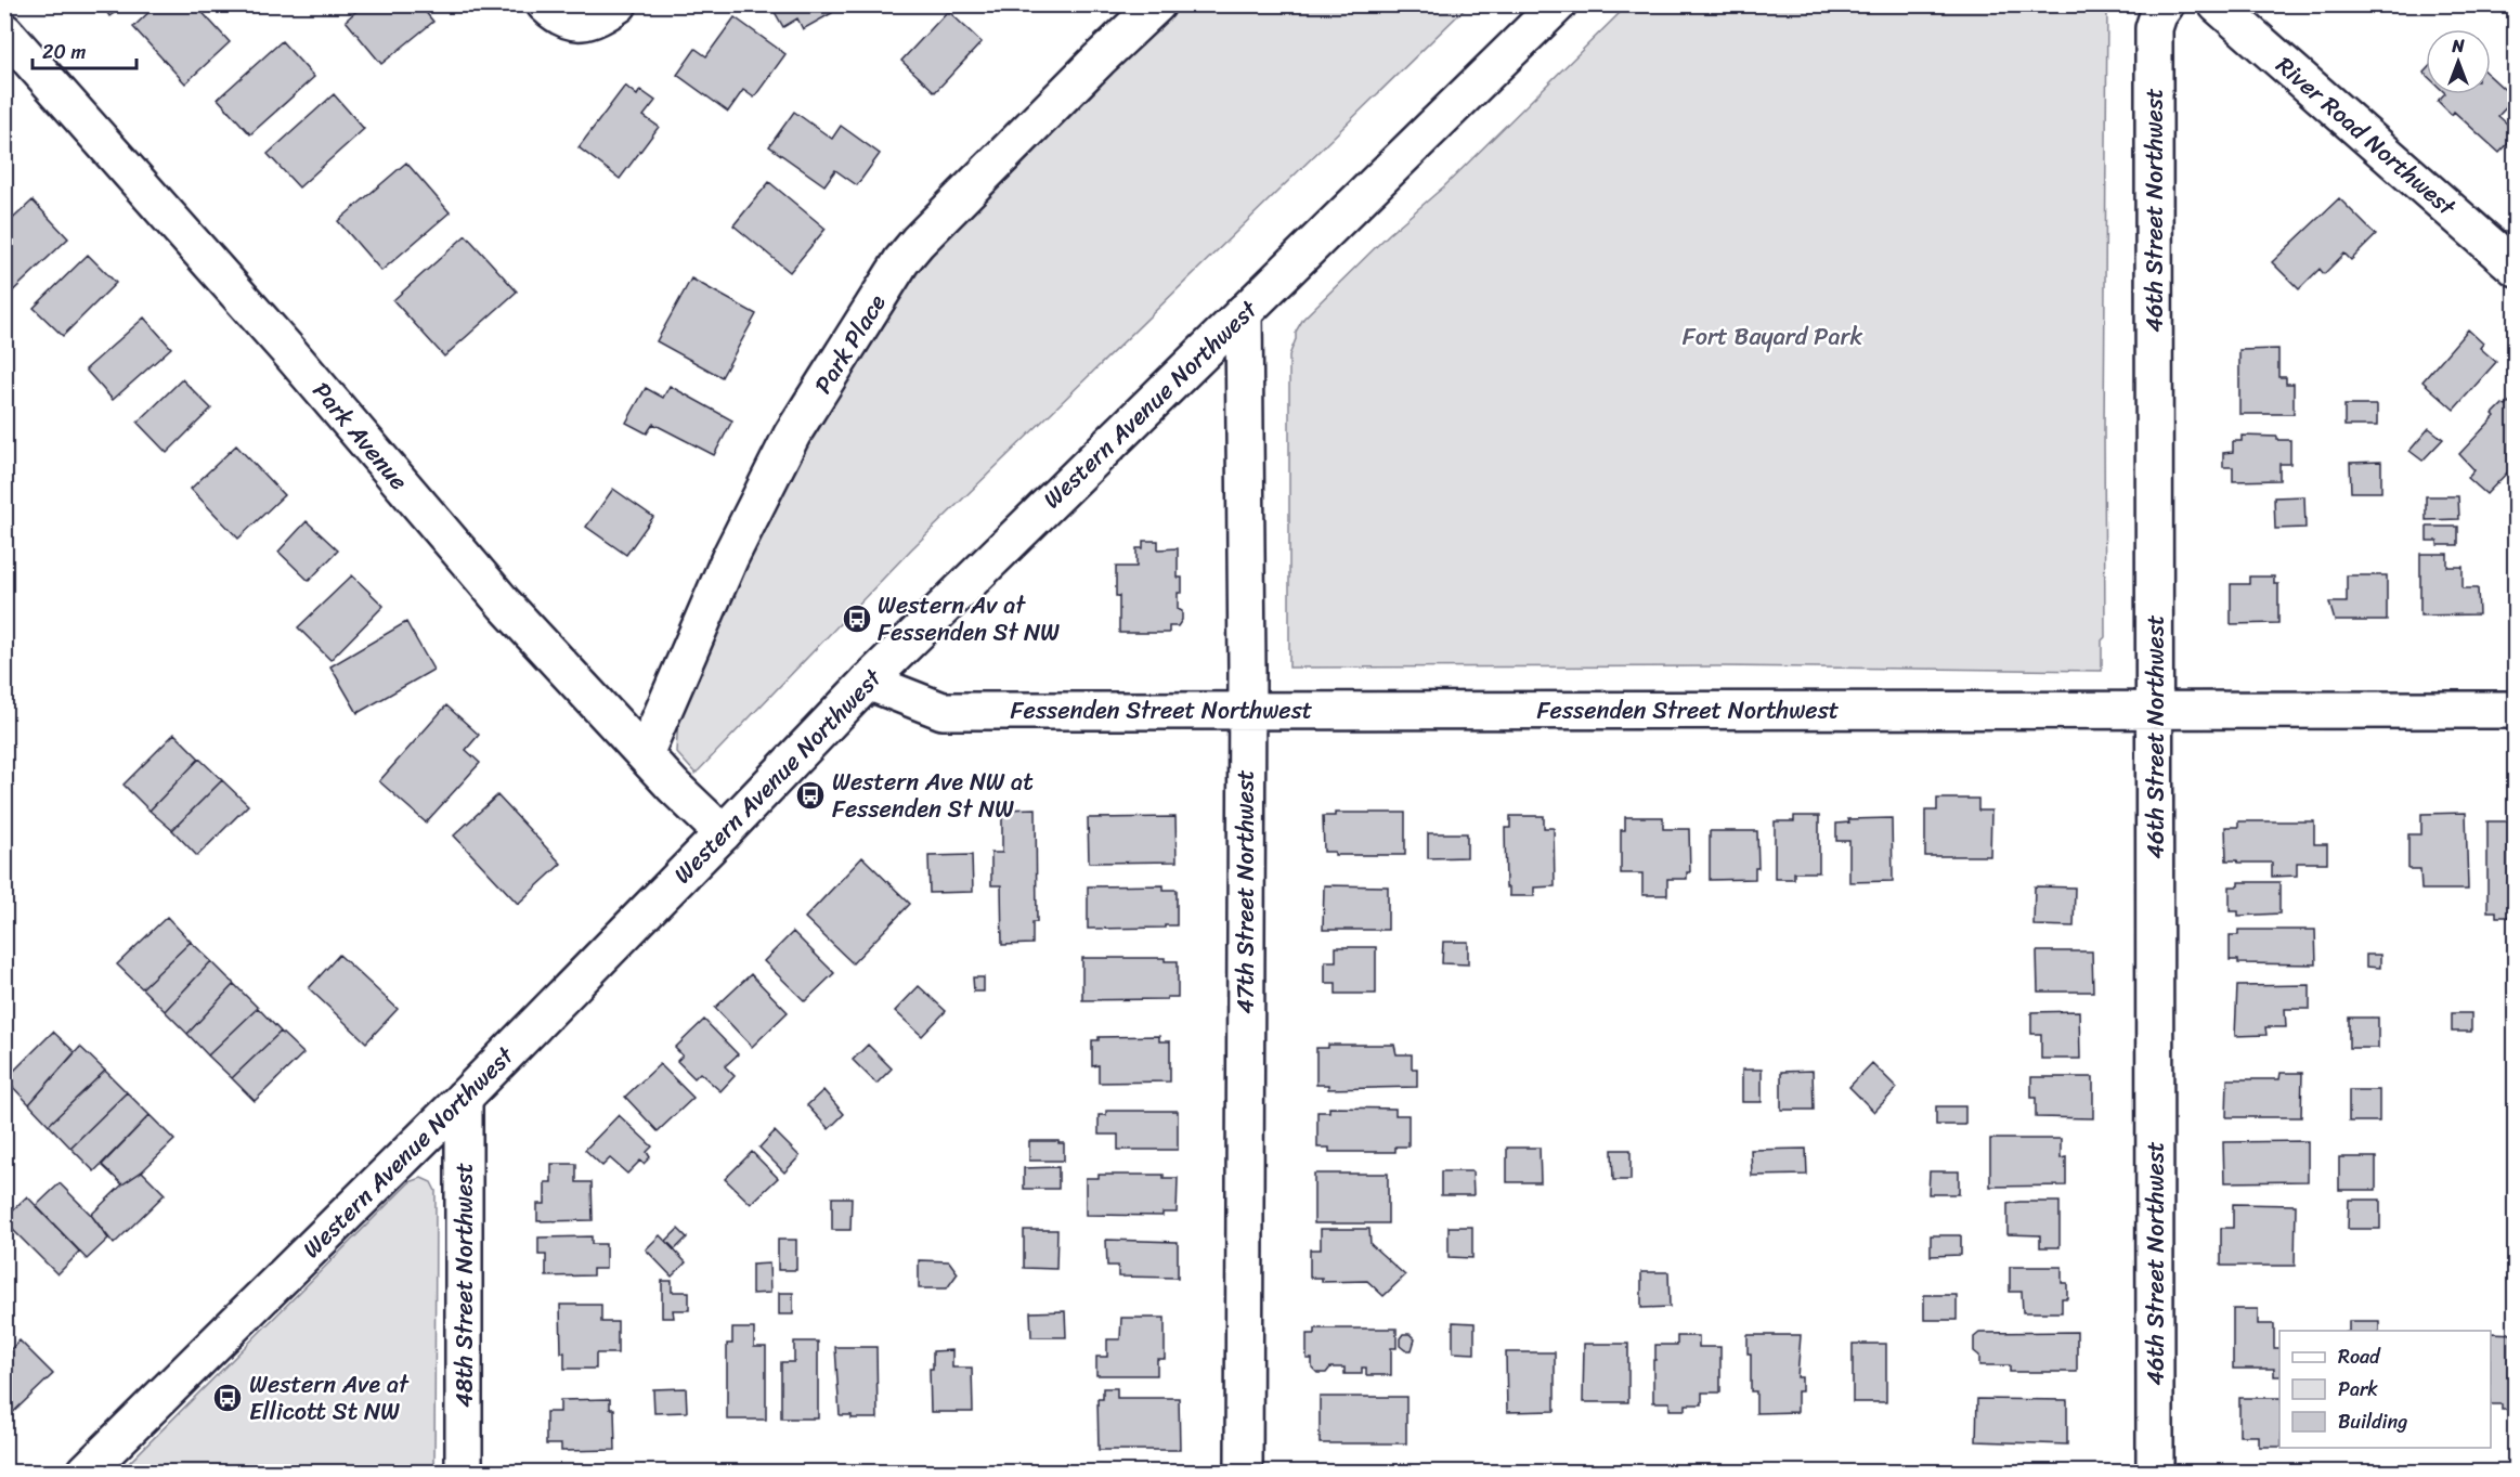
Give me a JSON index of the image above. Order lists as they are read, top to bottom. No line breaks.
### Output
{"streets":{"street":["River Road Northwest","46th Street Northwest","Park Place","Western Avenue Northwest","Park Avenue","Fessenden Street Northwest","47th Street Northwest","48th Street Northwest"]},"crossings":[["46th Street Northwest","Fessenden Street Northwest"],["Park Place","Park Avenue"],["Western Avenue Northwest","Park Avenue"],["Western Avenue Northwest","Fessenden Street Northwest"],["Western Avenue Northwest","47th Street Northwest"],["Western Avenue Northwest","48th Street Northwest"],["Fessenden Street Northwest","47th Street Northwest"]],"parks":["Fort Bayard Park"],"places":{"bus stop":["Western Av at Fessenden St NW","Western Ave NW at Fessenden St NW","Western Ave at Ellicott St NW"]},"legend":["Road","Park","Building"],"scale_bar":"20 m","north":"top"}
